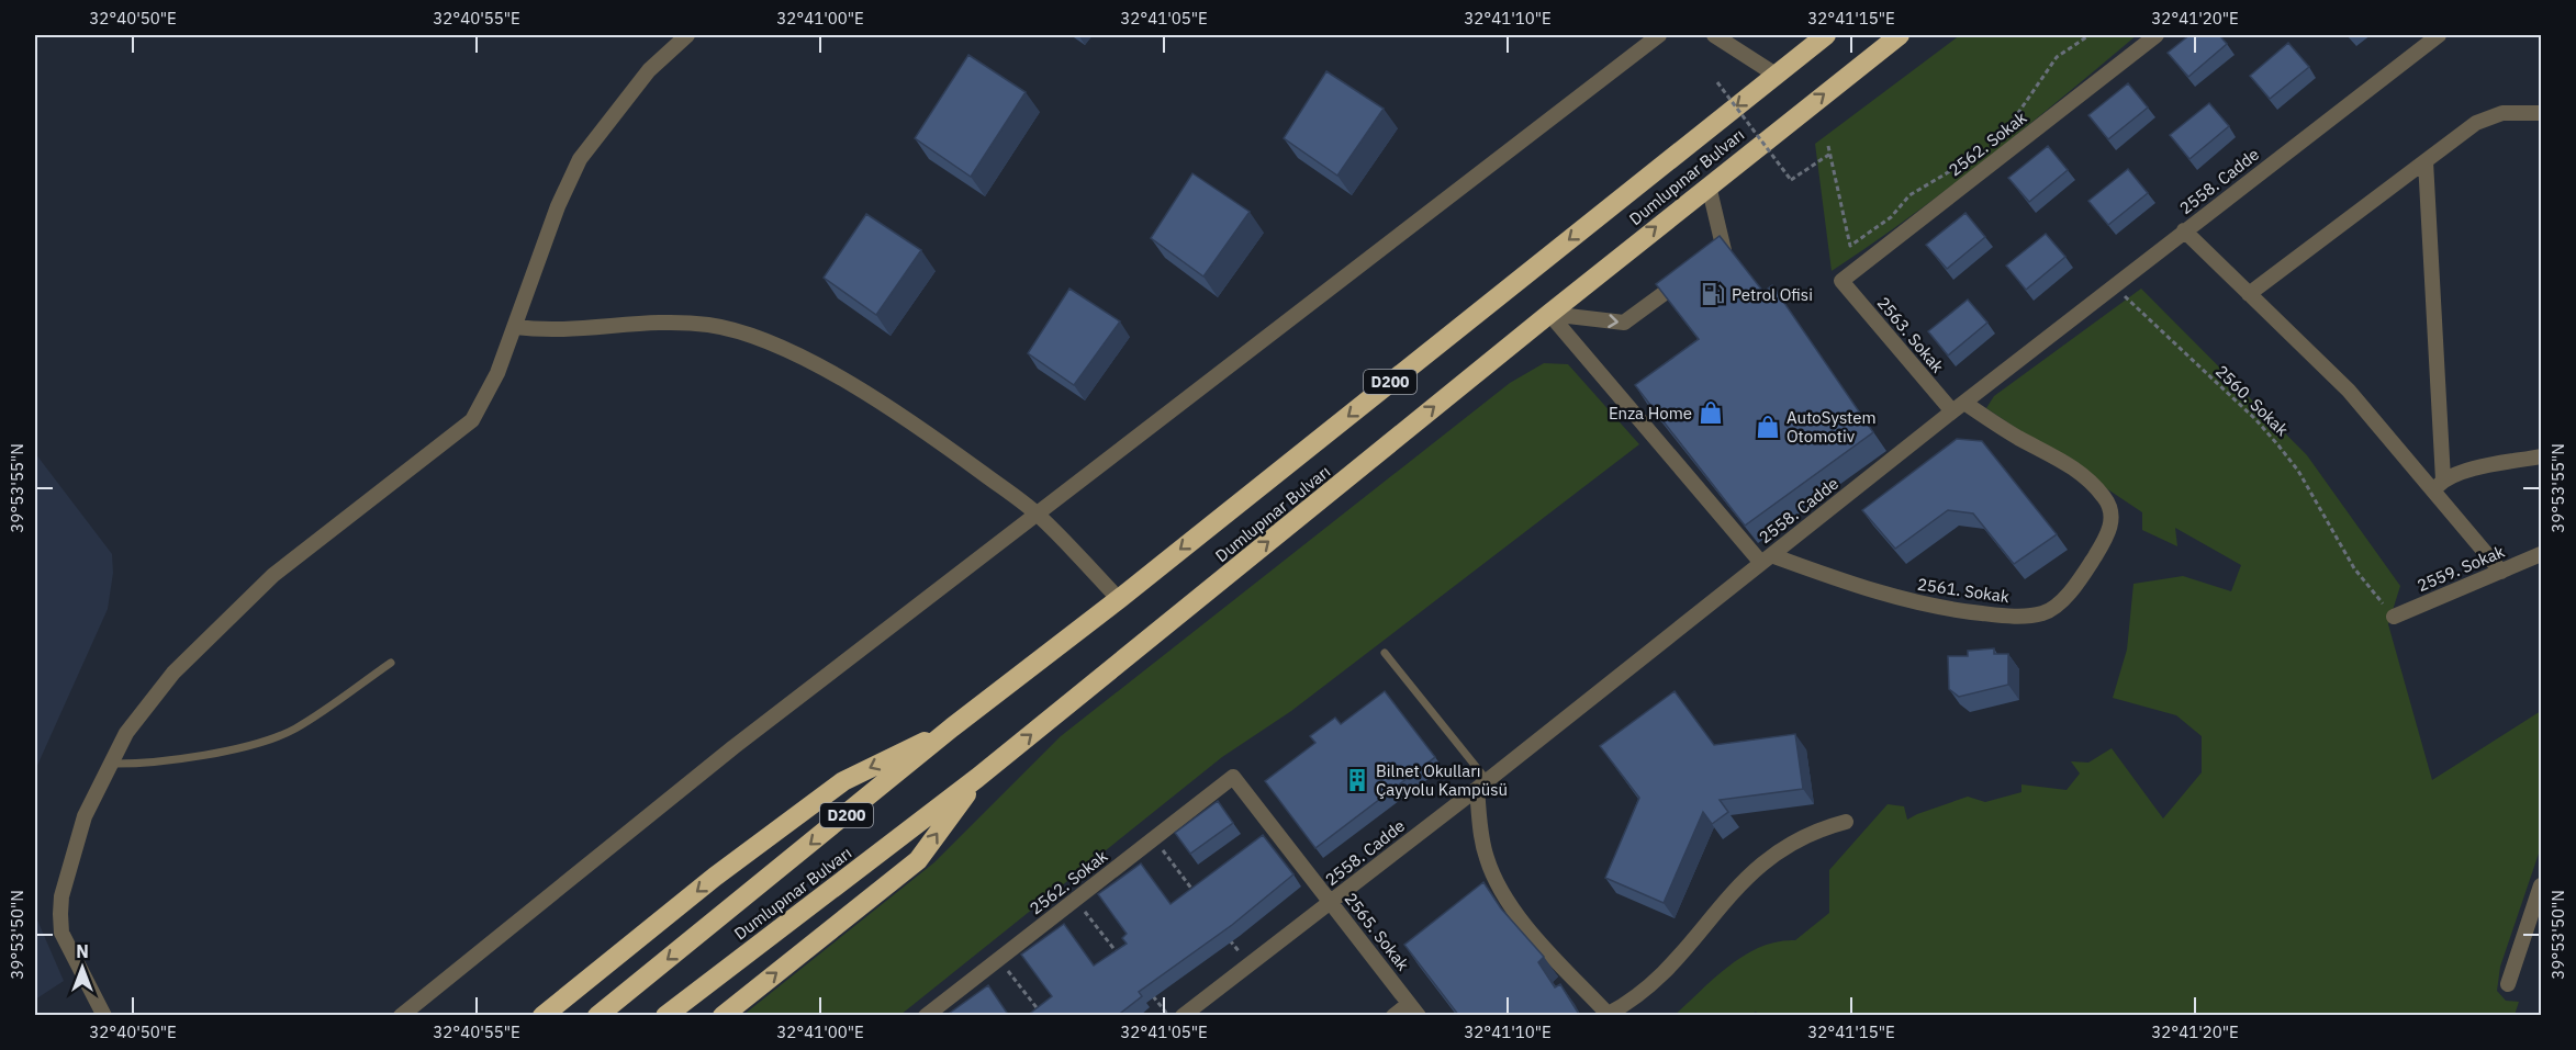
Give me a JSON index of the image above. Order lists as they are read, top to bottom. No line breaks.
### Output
{"streets":{"highway":["Dumlupınar Bulvarı","D200"],"street":["2562. Sokak","2558. Cadde","2563. Sokak","2559. Sokak","2561. Sokak","2565. Sokak"],"path":["2560. Sokak"]},"crossings":[["2562. Sokak","2563. Sokak"],["2562. Sokak","2565. Sokak"],["2558. Cadde","2563. Sokak"],["2558. Cadde","2560. Sokak"],["2558. Cadde","2561. Sokak"],["2558. Cadde","2565. Sokak"],["2563. Sokak","2561. Sokak"],["2560. Sokak","2559. Sokak"]],"places":{"fuel station":["Petrol Ofisi"],"shop":["Enza Home","AutoSystem Otomotiv"],"building":["Bilnet Okulları Çayyolu Kampüsü"]},"north":"top","coordinates":["32°40'50\"E","32°40'55\"E","32°41'00\"E","32°41'05\"E","32°41'10\"E","32°41'15\"E","32°41'20\"E","39°53'55\"N","39°53'50\"N"]}
